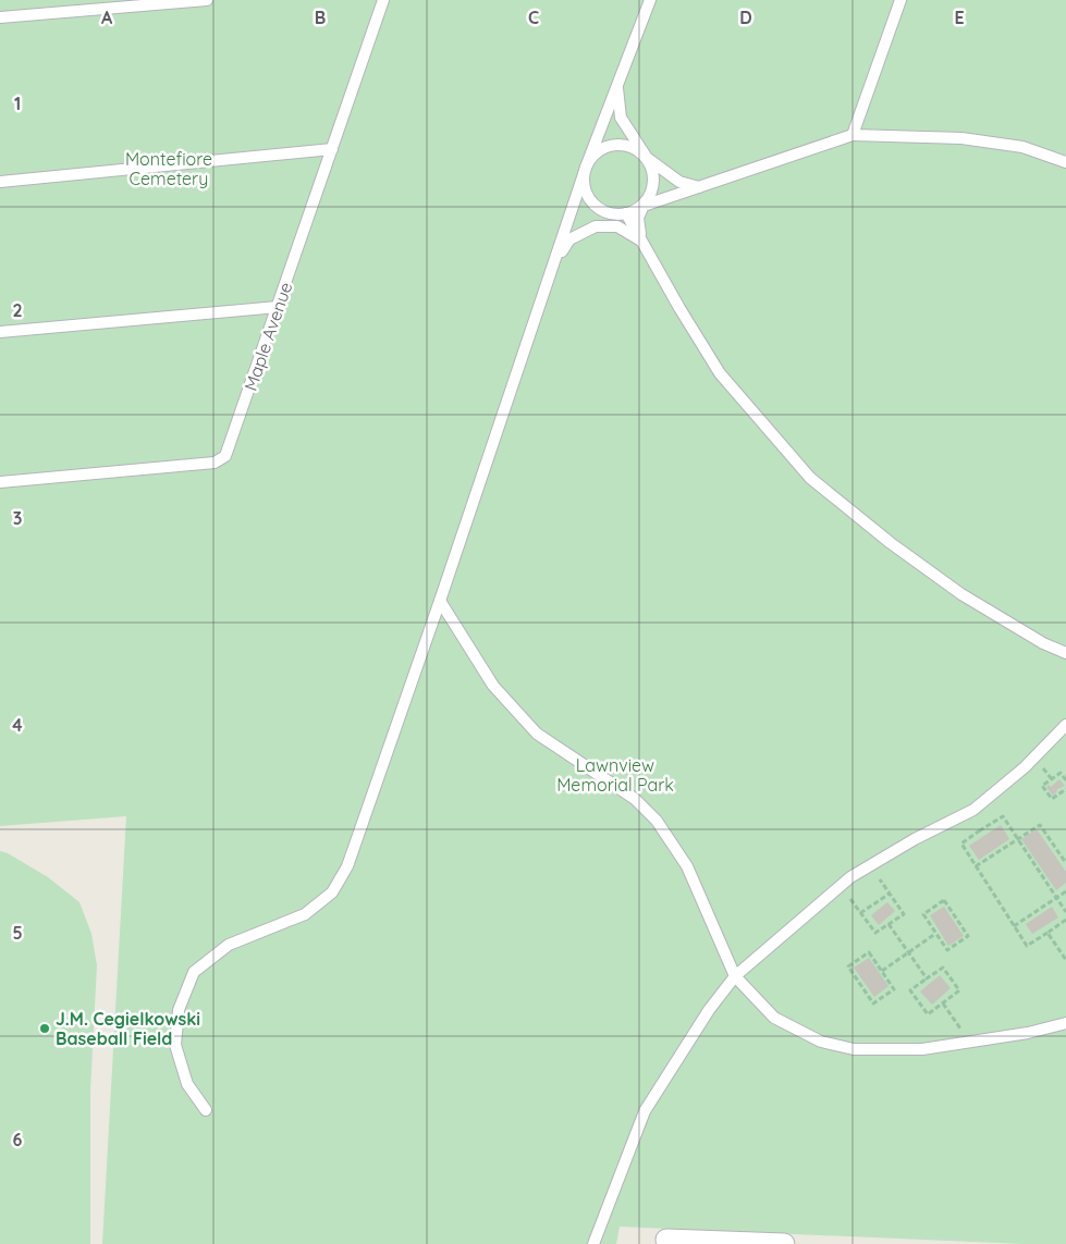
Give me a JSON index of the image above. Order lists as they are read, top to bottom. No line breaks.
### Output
{"streets":{"lane":["Maple Avenue"]},"parks":["Montefiore Cemetery","Lawnview Memorial Park"],"places":["J.M. Cegielkowski Baseball Field"],"grid":{"columns":["A","B","C","D","E"],"rows":["1","2","3","4","5","6"]}}
